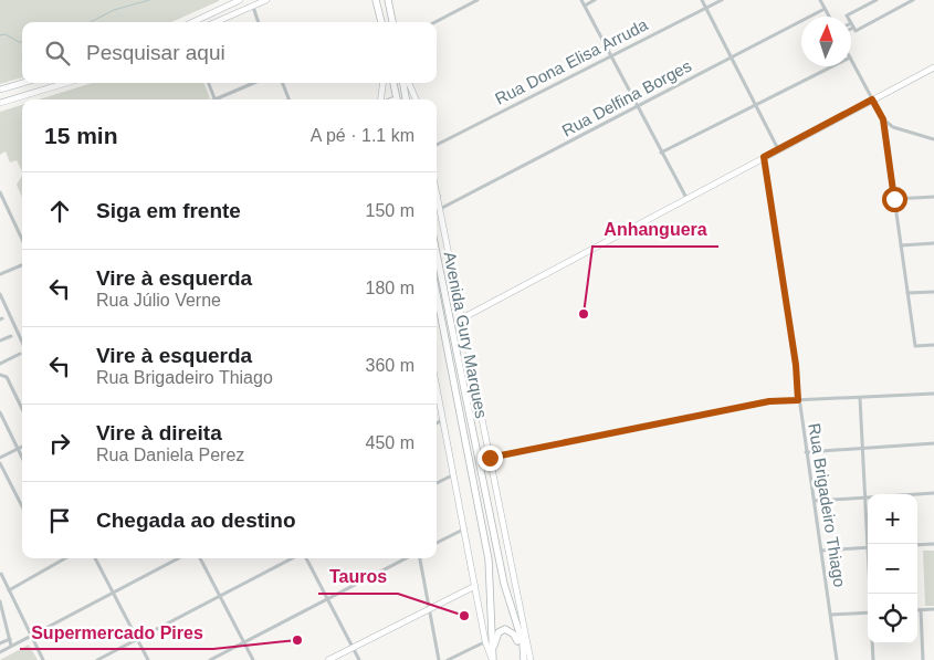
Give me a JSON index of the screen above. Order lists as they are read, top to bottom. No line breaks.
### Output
{"streets":{"main road":["Avenida Gury Marques"],"street":["Rua Dona Elisa Arruda","Rua Delfina Borges","Rua Brigadeiro Thiago"]},"crossings":[["Rua Delfina Borges","Avenida Gury Marques"]],"places":["Anhanguera","Tauros","Supermercado Pires"],"north":"top","page":{"search":"Pesquisar aqui","heading":["15 min","A pé · 1.1 km"],"list":[["Siga em frente","150 m"],["Vire à esquerda","Rua Júlio Verne","180 m"],["Vire à esquerda","Rua Brigadeiro Thiago","360 m"],["Vire à direita","Rua Daniela Perez","450 m"],"Chegada ao destino"],"map_buttons":["+","−"]}}
